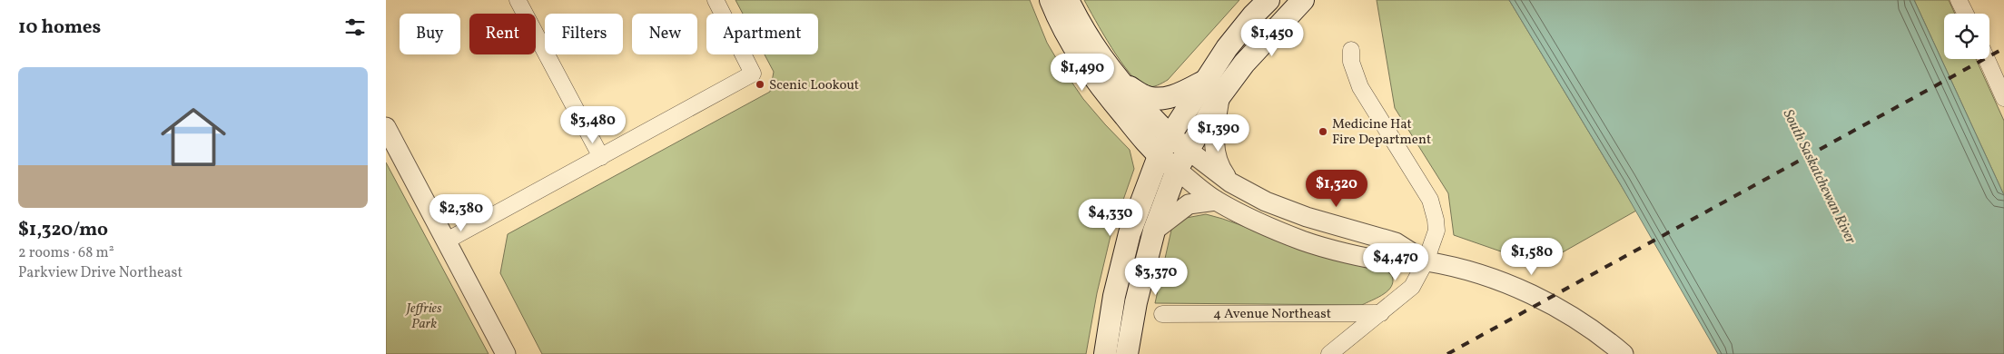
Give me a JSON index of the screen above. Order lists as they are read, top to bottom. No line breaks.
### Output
{"streets":{"street":["4 Avenue Northeast"]},"water":["South Saskatchewan River"],"parks":["Jeffries Park"],"places":["Scenic Lookout","Medicine Hat Fire Department"],"page":{"heading":"10 homes","chip":["Buy","Rent","Filters","New","Apartment"],"price":["$1,450","$1,490","$3,480","$1,390","$1,320","$2,380","$4,330","$1,580","$4,470","$3,370"],"list":[{"name":"$1,320/mo","note":"2 rooms · 68 m² · Parkview Drive Northeast"}]}}
